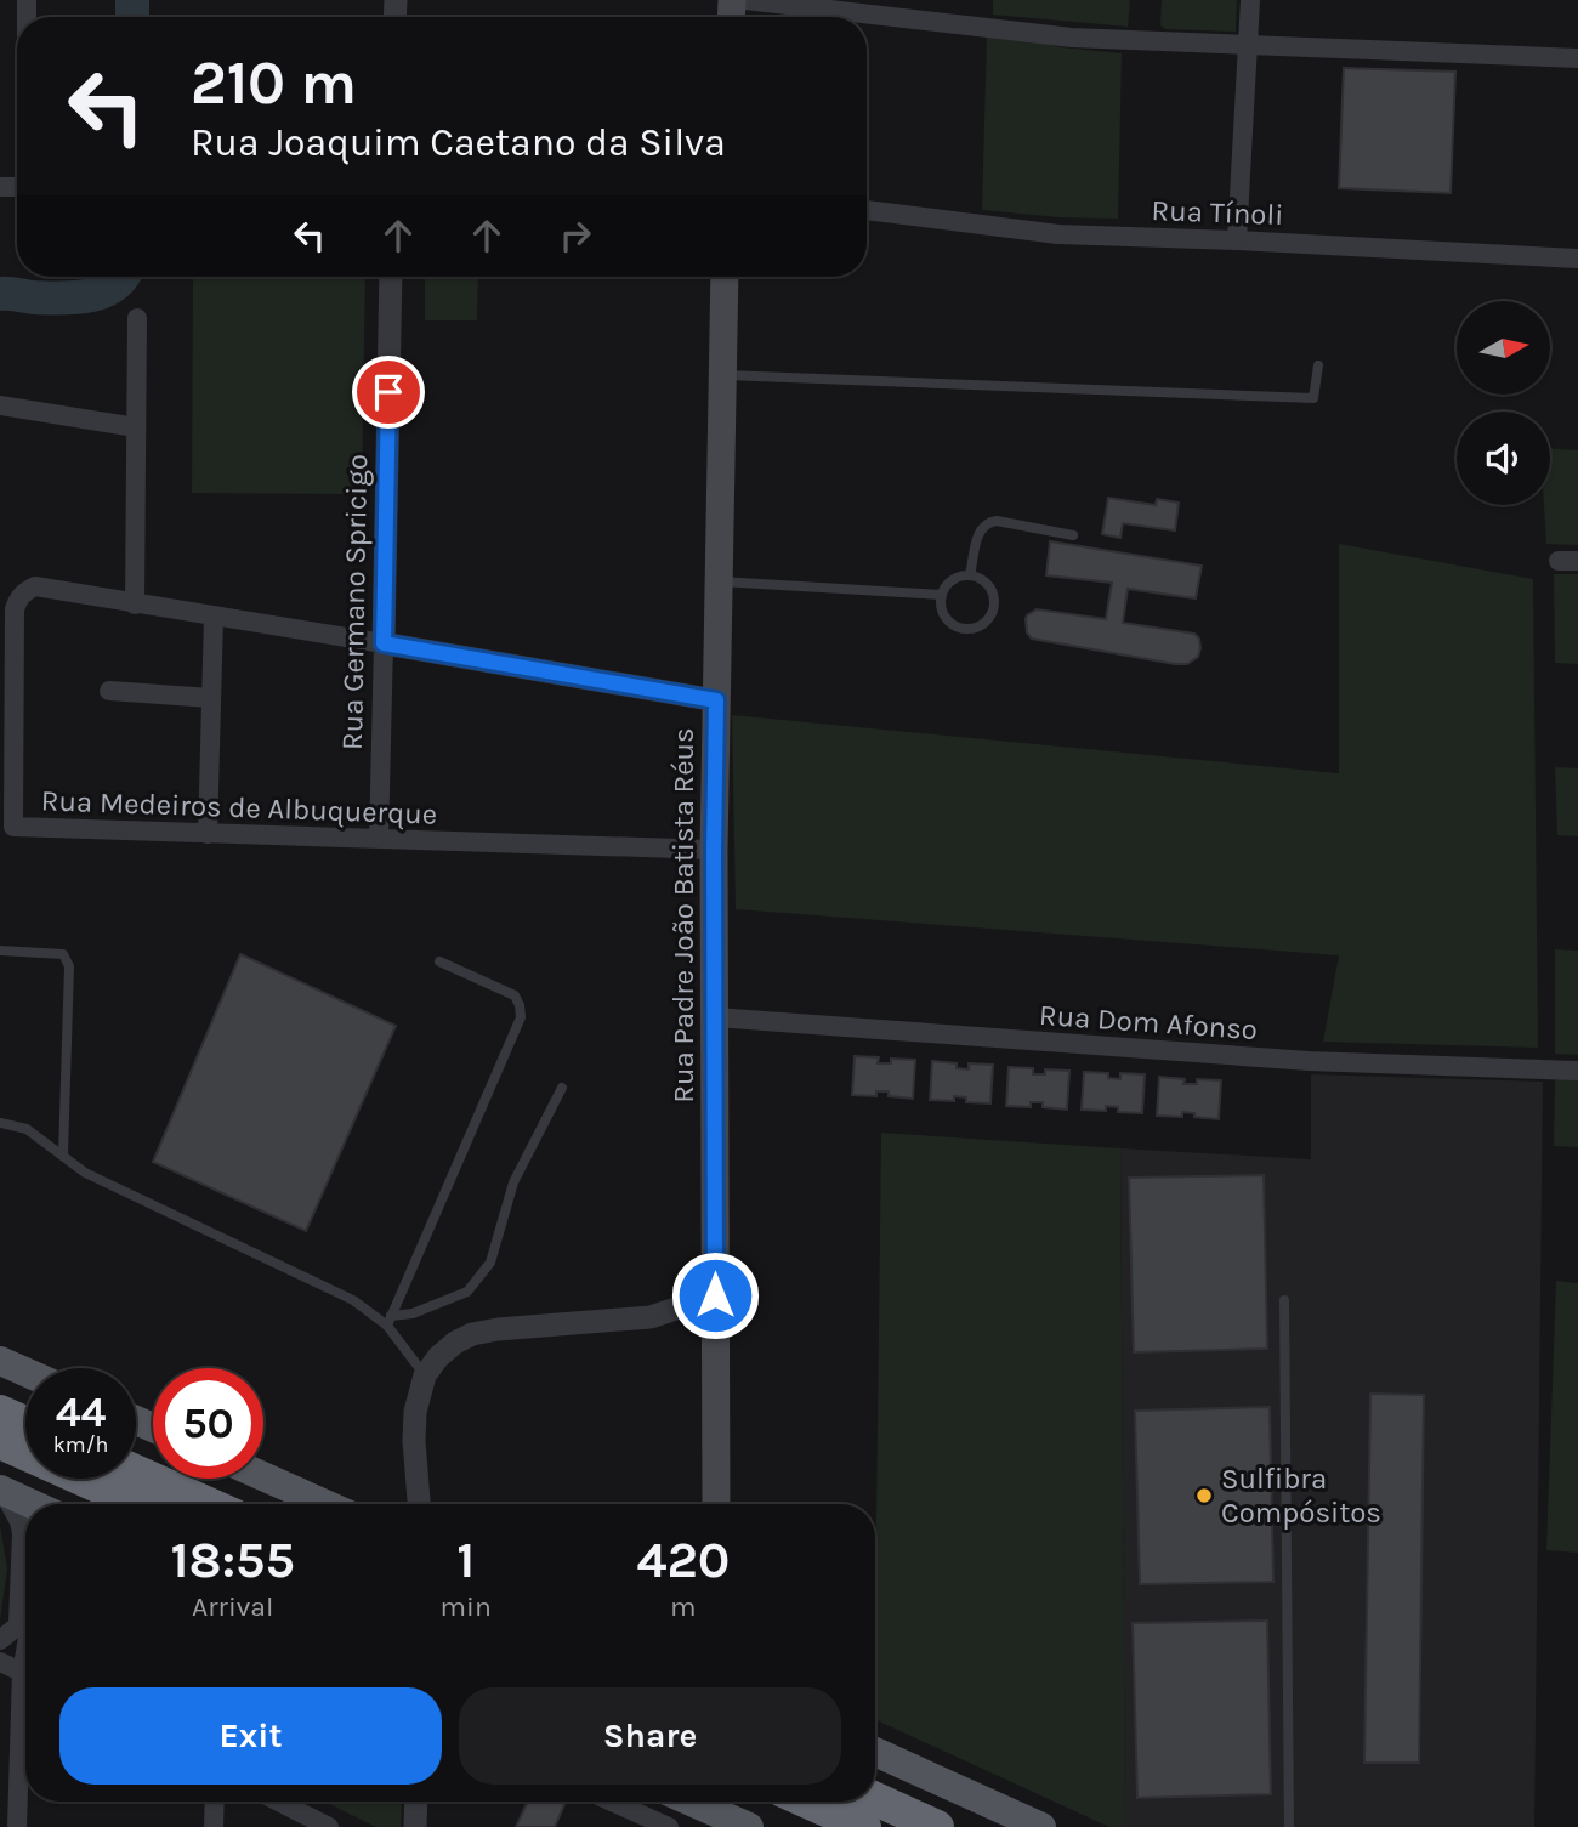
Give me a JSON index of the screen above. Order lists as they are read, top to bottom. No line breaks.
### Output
{"streets":{"main road":["Rua Padre João Batista Réus"],"street":["Rua Tínoli","Rua Germano Spricigo","Rua Medeiros de Albuquerque","Rua Dom Afonso"]},"crossings":[["Rua Germano Spricigo","Rua Medeiros de Albuquerque"],["Rua Medeiros de Albuquerque","Rua Padre João Batista Réus"],["Rua Padre João Batista Réus","Rua Dom Afonso"]],"places":["Sulfibra Compósitos"],"north":"right","page":{"turn":["210 m","Rua Joaquim Caetano da Silva"],"speed":"44 km/h","limit":"50","eta":["18:55","Arrival","1","min","420","m"],"buttons":["Exit","Share"]}}
